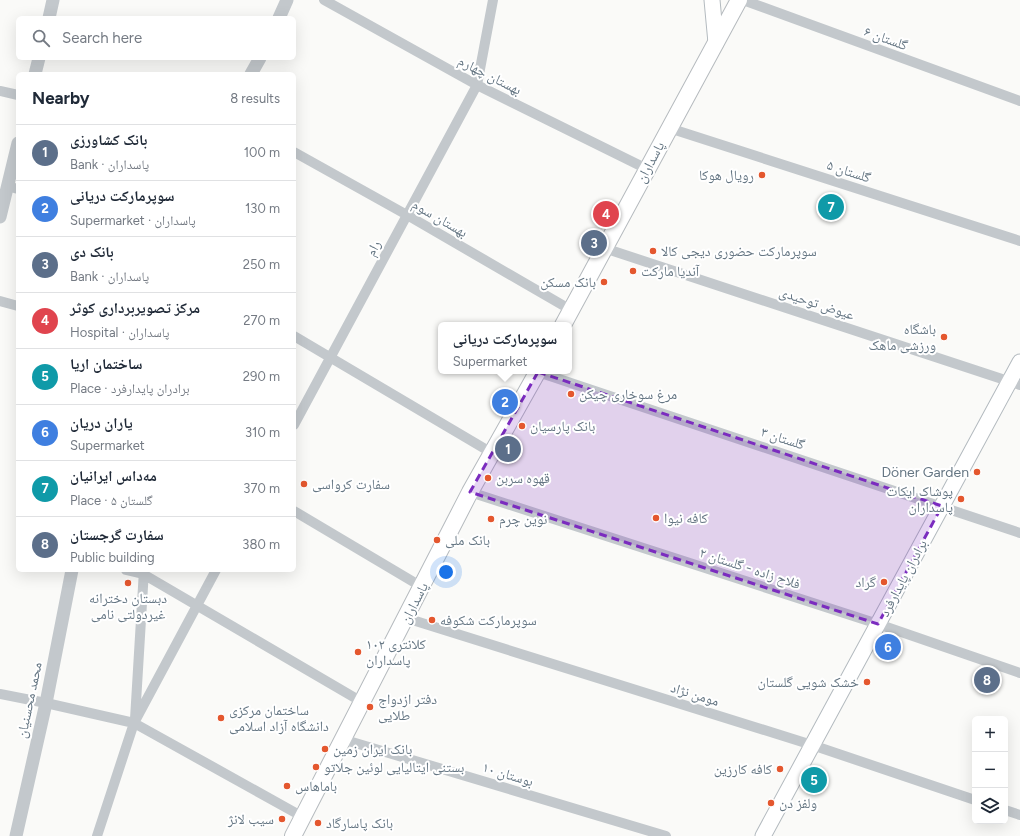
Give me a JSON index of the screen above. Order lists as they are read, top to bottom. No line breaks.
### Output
{"streets":{"main road":["پاسداران","برادران پایدارفرد"],"street":["گلستان ۶","بهستان چهارم","گلستان ۵","بهستان سوم","رام","عیوض توحیدی","گلستان ۳","فلاح زاده - گلستان ۲","مومن نژاد","محمد محسنیان","بوستان ۱۰"]},"crossings":[["بهستان چهارم","پاسداران"],["بهستان چهارم","رام"],["پاسداران","گلستان ۵"],["پاسداران","بهستان سوم"],["پاسداران","عیوض توحیدی"],["پاسداران","فلاح زاده - گلستان ۲"],["پاسداران","مومن نژاد"],["پاسداران","بوستان ۱۰"],["بهستان سوم","رام"],["عیوض توحیدی","برادران پایدارفرد"],["گلستان ۳","برادران پایدارفرد"],["فلاح زاده - گلستان ۲","برادران پایدارفرد"],["برادران پایدارفرد","مومن نژاد"]],"places":["رویال هوکا","سوپرمارکت حضوری دیجی کالا","آندیا مارکت","بانک مسکن","باشگاه ورزشی ماهک","مرغ سوخاری چیکن","بانک پارسیان","Döner Garden","قهوه سربن","سفارت کرواسی","پوشاک ایکات پاسداران","کافه نیوا","نوین چرم","بانک ملی","گراد","دبستان دخترانه غیردولتی نامی","سوپرمارکت شکوفه","کلانتری ۱۰۲ پاسداران","خشک شویی گلستان","دفتر ازدواج طلایی","ساختمان مرکزی دانشگاه آزاد اسلامی","بانک ایران زمین","بستنی ایتالیایی لوئین جلاتو","کافه کارزین","باماهاس","ولفز دن","سیب لانژ","بانک پاسارگاد"],"page":{"search":"Search here","heading":["Nearby","8 results"],"list":[{"mark":"1","name":"بانک کشاورزی","note":"Bank · پاسداران","value":"100 m"},{"mark":"2","name":"سوپرمارکت دریانی","note":"Supermarket · پاسداران","value":"130 m"},{"mark":"3","name":"بانک دی","note":"Bank · پاسداران","value":"250 m"},{"mark":"4","name":"مرکز تصویربرداری کوثر","note":"Hospital · پاسداران","value":"270 m"},{"mark":"5","name":"ساختمان اریا","note":"Place · برادران پایدارفرد","value":"290 m"},{"mark":"6","name":"یاران دریان","note":"Supermarket","value":"310 m"},{"mark":"7","name":"مه‌داس ایرانیان","note":"Place · گلستان ۵","value":"370 m"},{"mark":"8","name":"سفارت گرجستان","note":"Public building","value":"380 m"}],"pins":["7","4","3","2","1","6","8","5"],"popup":["سوپرمارکت دریانی","Supermarket"],"map_buttons":["+","−"]}}
